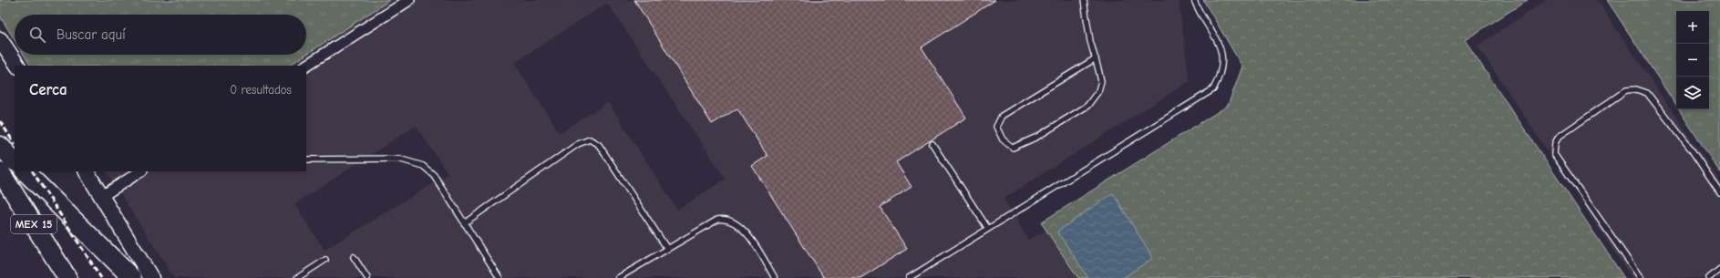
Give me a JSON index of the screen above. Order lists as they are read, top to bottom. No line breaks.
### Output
{"streets":{"highway":["MEX 15"]},"page":{"map_buttons":["+","−"],"search":"Buscar aquí","heading":["Cerca","0 resultados"]}}
